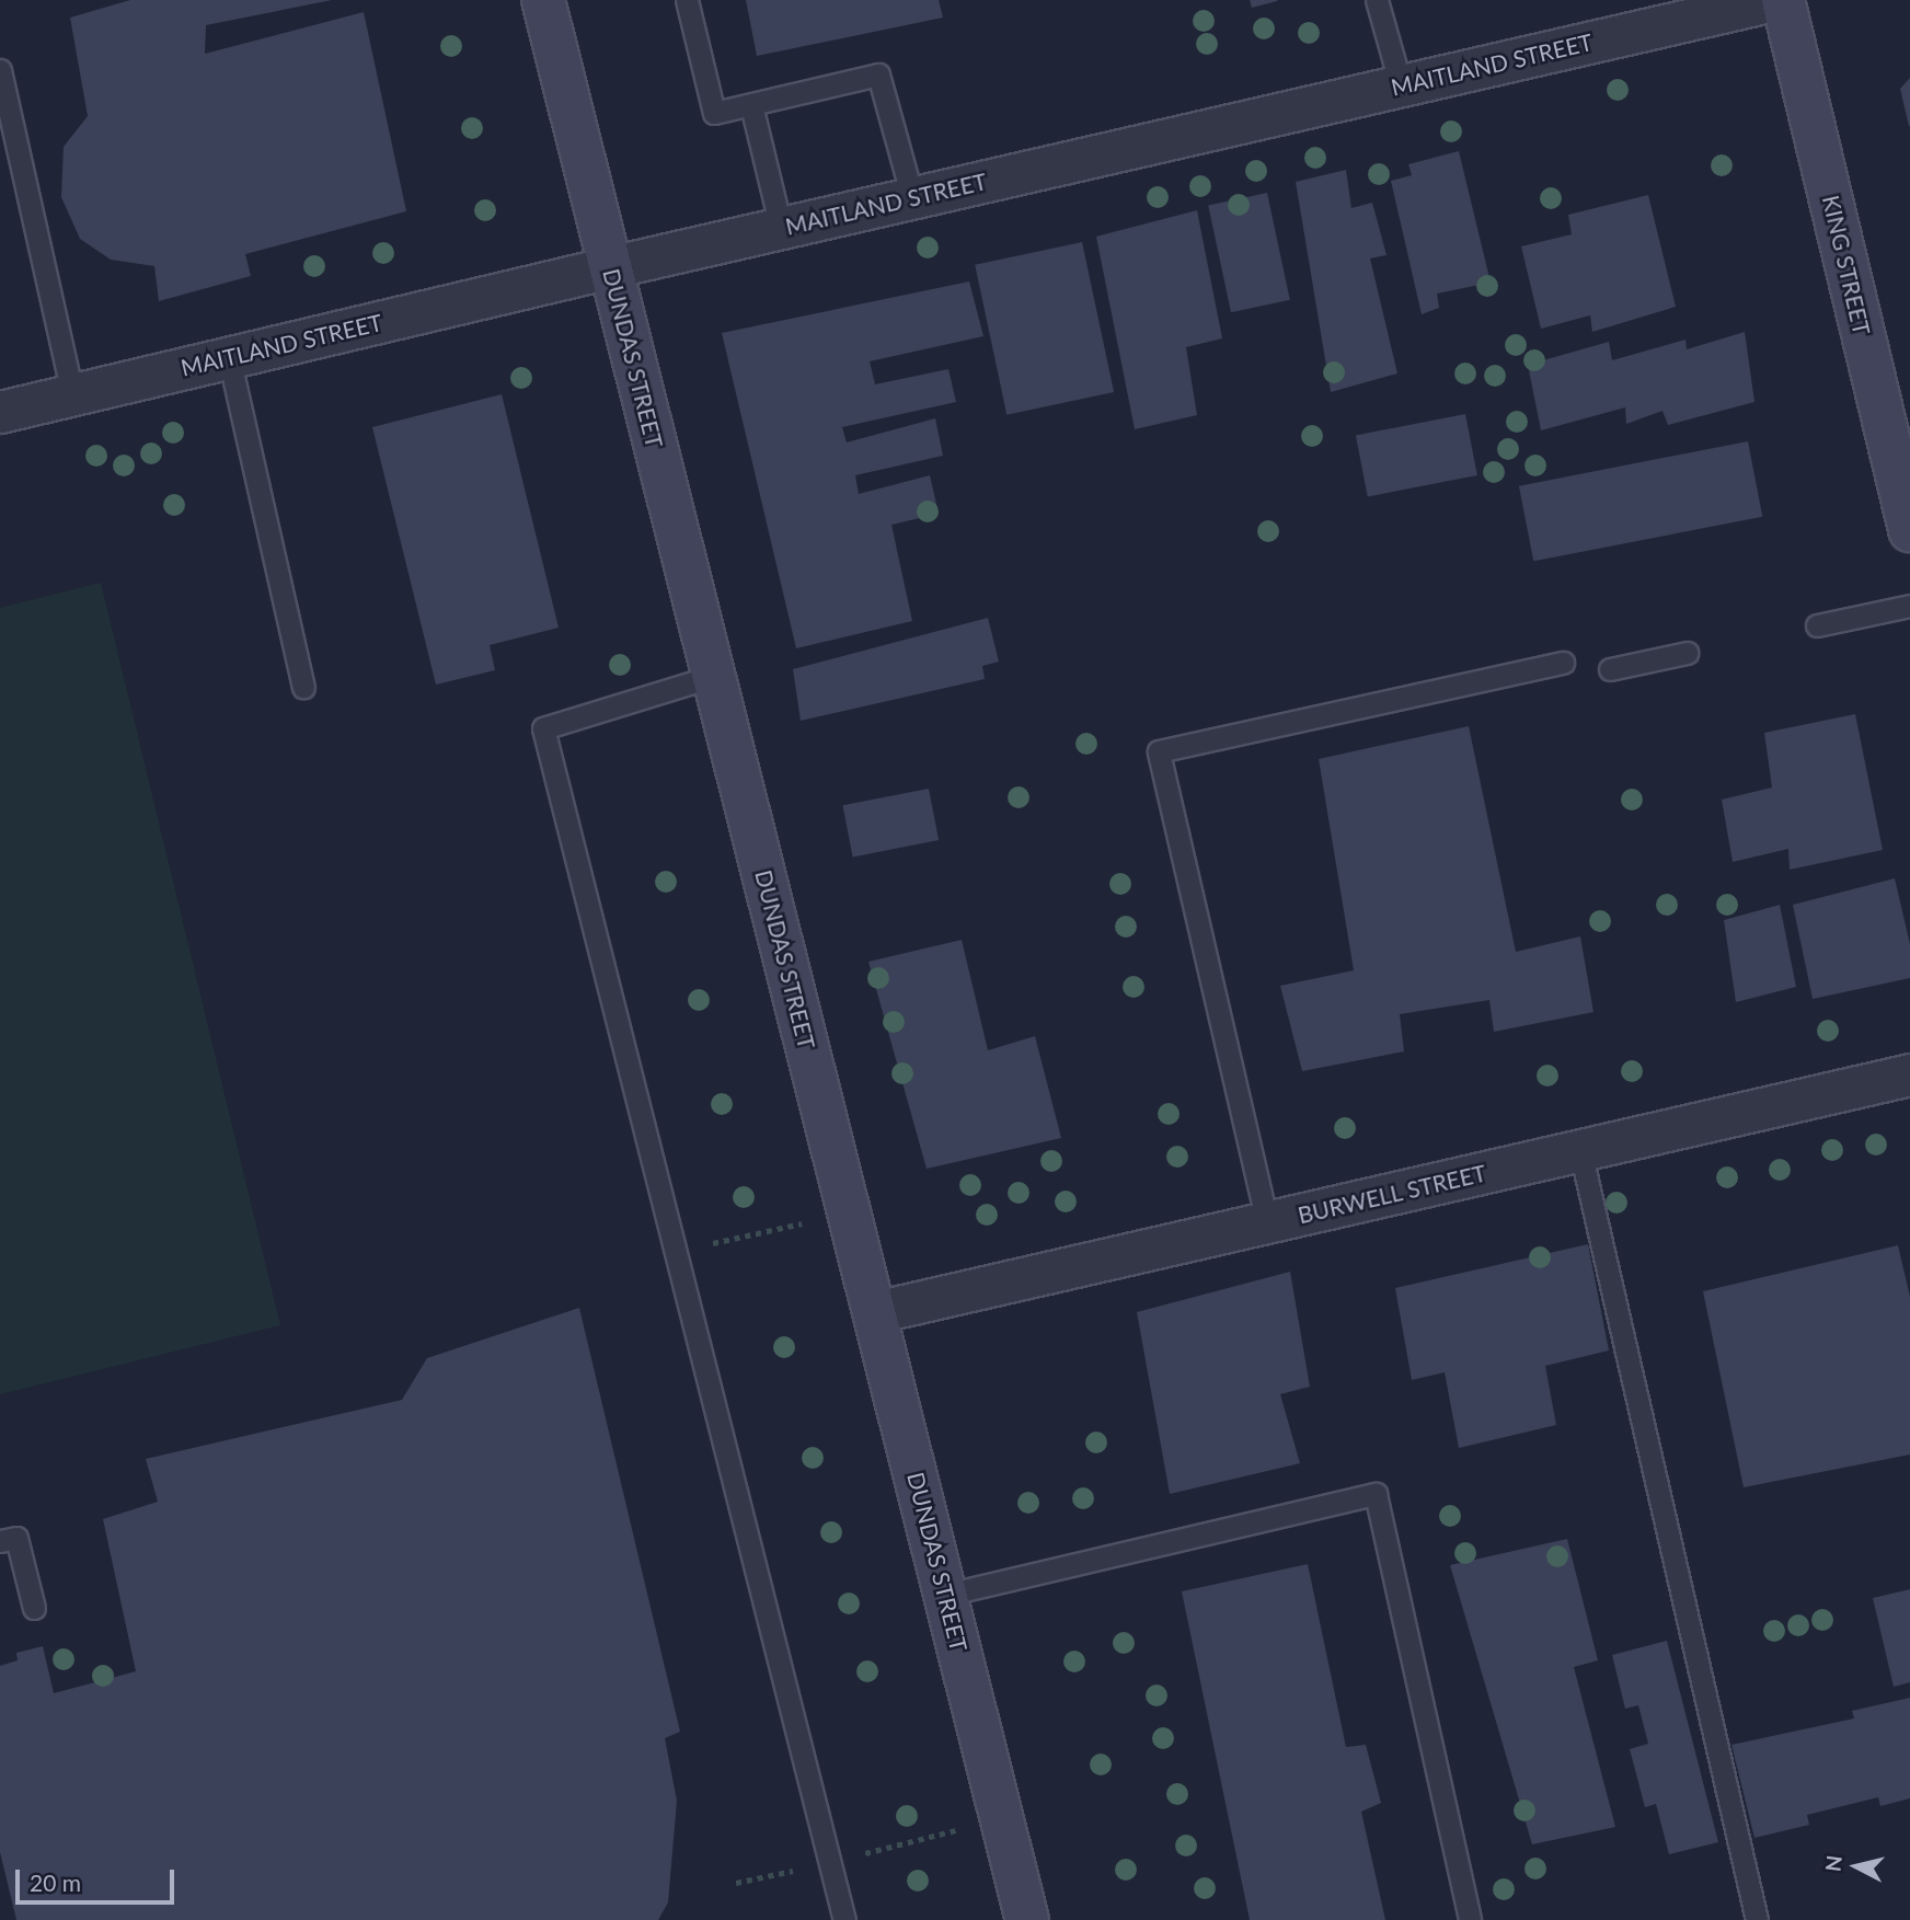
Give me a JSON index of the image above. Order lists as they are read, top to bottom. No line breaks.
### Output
{"streets":{"main road":["KING STREET","DUNDAS STREET"],"street":["MAITLAND STREET","BURWELL STREET"]},"crossings":[["MAITLAND STREET","DUNDAS STREET"],["DUNDAS STREET","BURWELL STREET"]],"scale_bar":"20 m","north":"left"}
